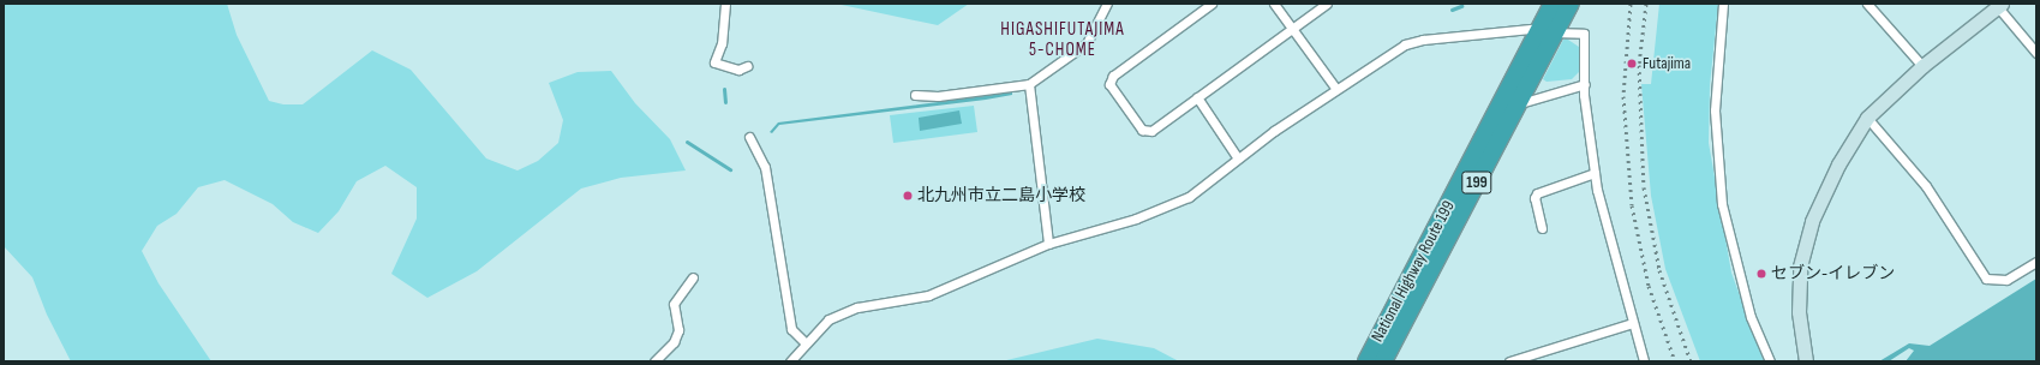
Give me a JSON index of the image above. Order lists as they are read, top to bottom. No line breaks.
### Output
{"streets":{"highway":["199","National Highway Route 199"]},"districts":["HIGASHIFUTAJIMA 5-CHOME"],"places":["Futajima","北九州市立二島小学校","セブン-イレブン"]}
